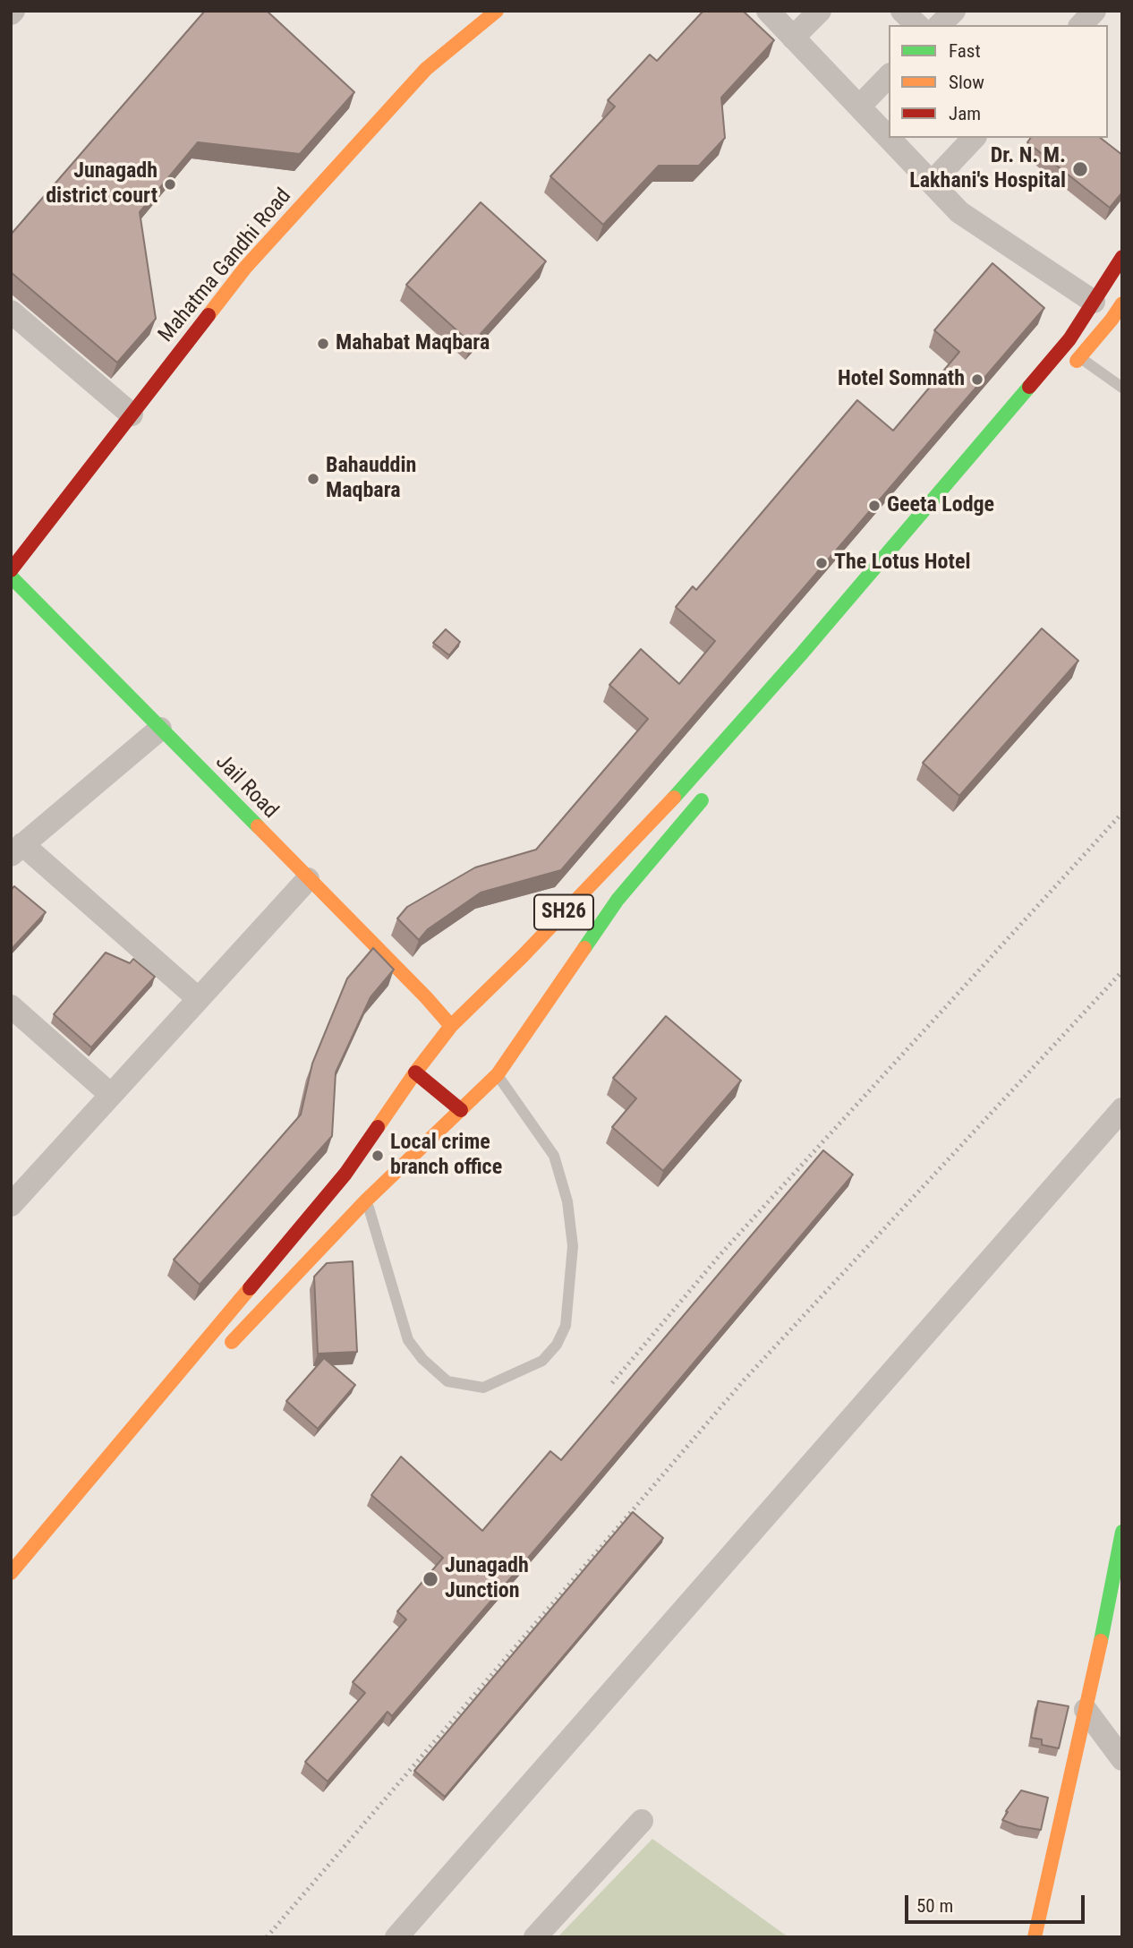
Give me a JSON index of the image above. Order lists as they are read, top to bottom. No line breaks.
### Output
{"streets":{"main road":["Mahatma Gandhi Road","Jail Road","SH26"]},"crossings":[["Jail Road","SH26"]],"places":["Dr. N. M. Lakhani's Hospital","Junagadh district court","Mahabat Maqbara","Hotel Somnath","Bahauddin Maqbara","Geeta Lodge","The Lotus Hotel","Local crime branch office","Junagadh Junction"],"legend":["Fast","Slow","Jam"],"scale_bar":"50 m"}
